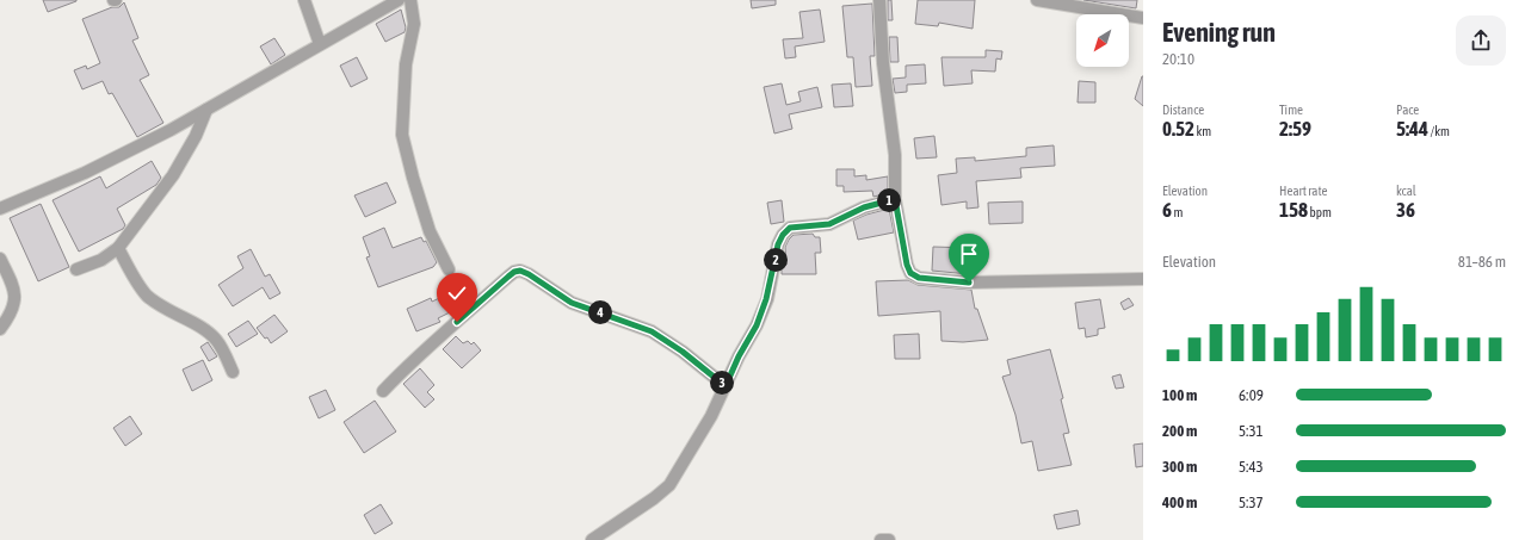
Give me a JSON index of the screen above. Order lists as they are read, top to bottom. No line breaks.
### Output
{"north":"bottom left","page":{"heading":["Evening run","20:10"],"stats":[["Distance","0.52 km"],["Time","2:59"],["Pace","5:44 /km"],["Elevation","6 m"],["Heart rate","158 bpm"],["kcal","36"]],"pins":["1","2","4","3"],"chart":["Elevation","81–86 m"],"list":[{"name":"100 m","note":"6:09"},{"name":"200 m","note":"5:31"},{"name":"300 m","note":"5:43"},{"name":"400 m","note":"5:37"}]}}
